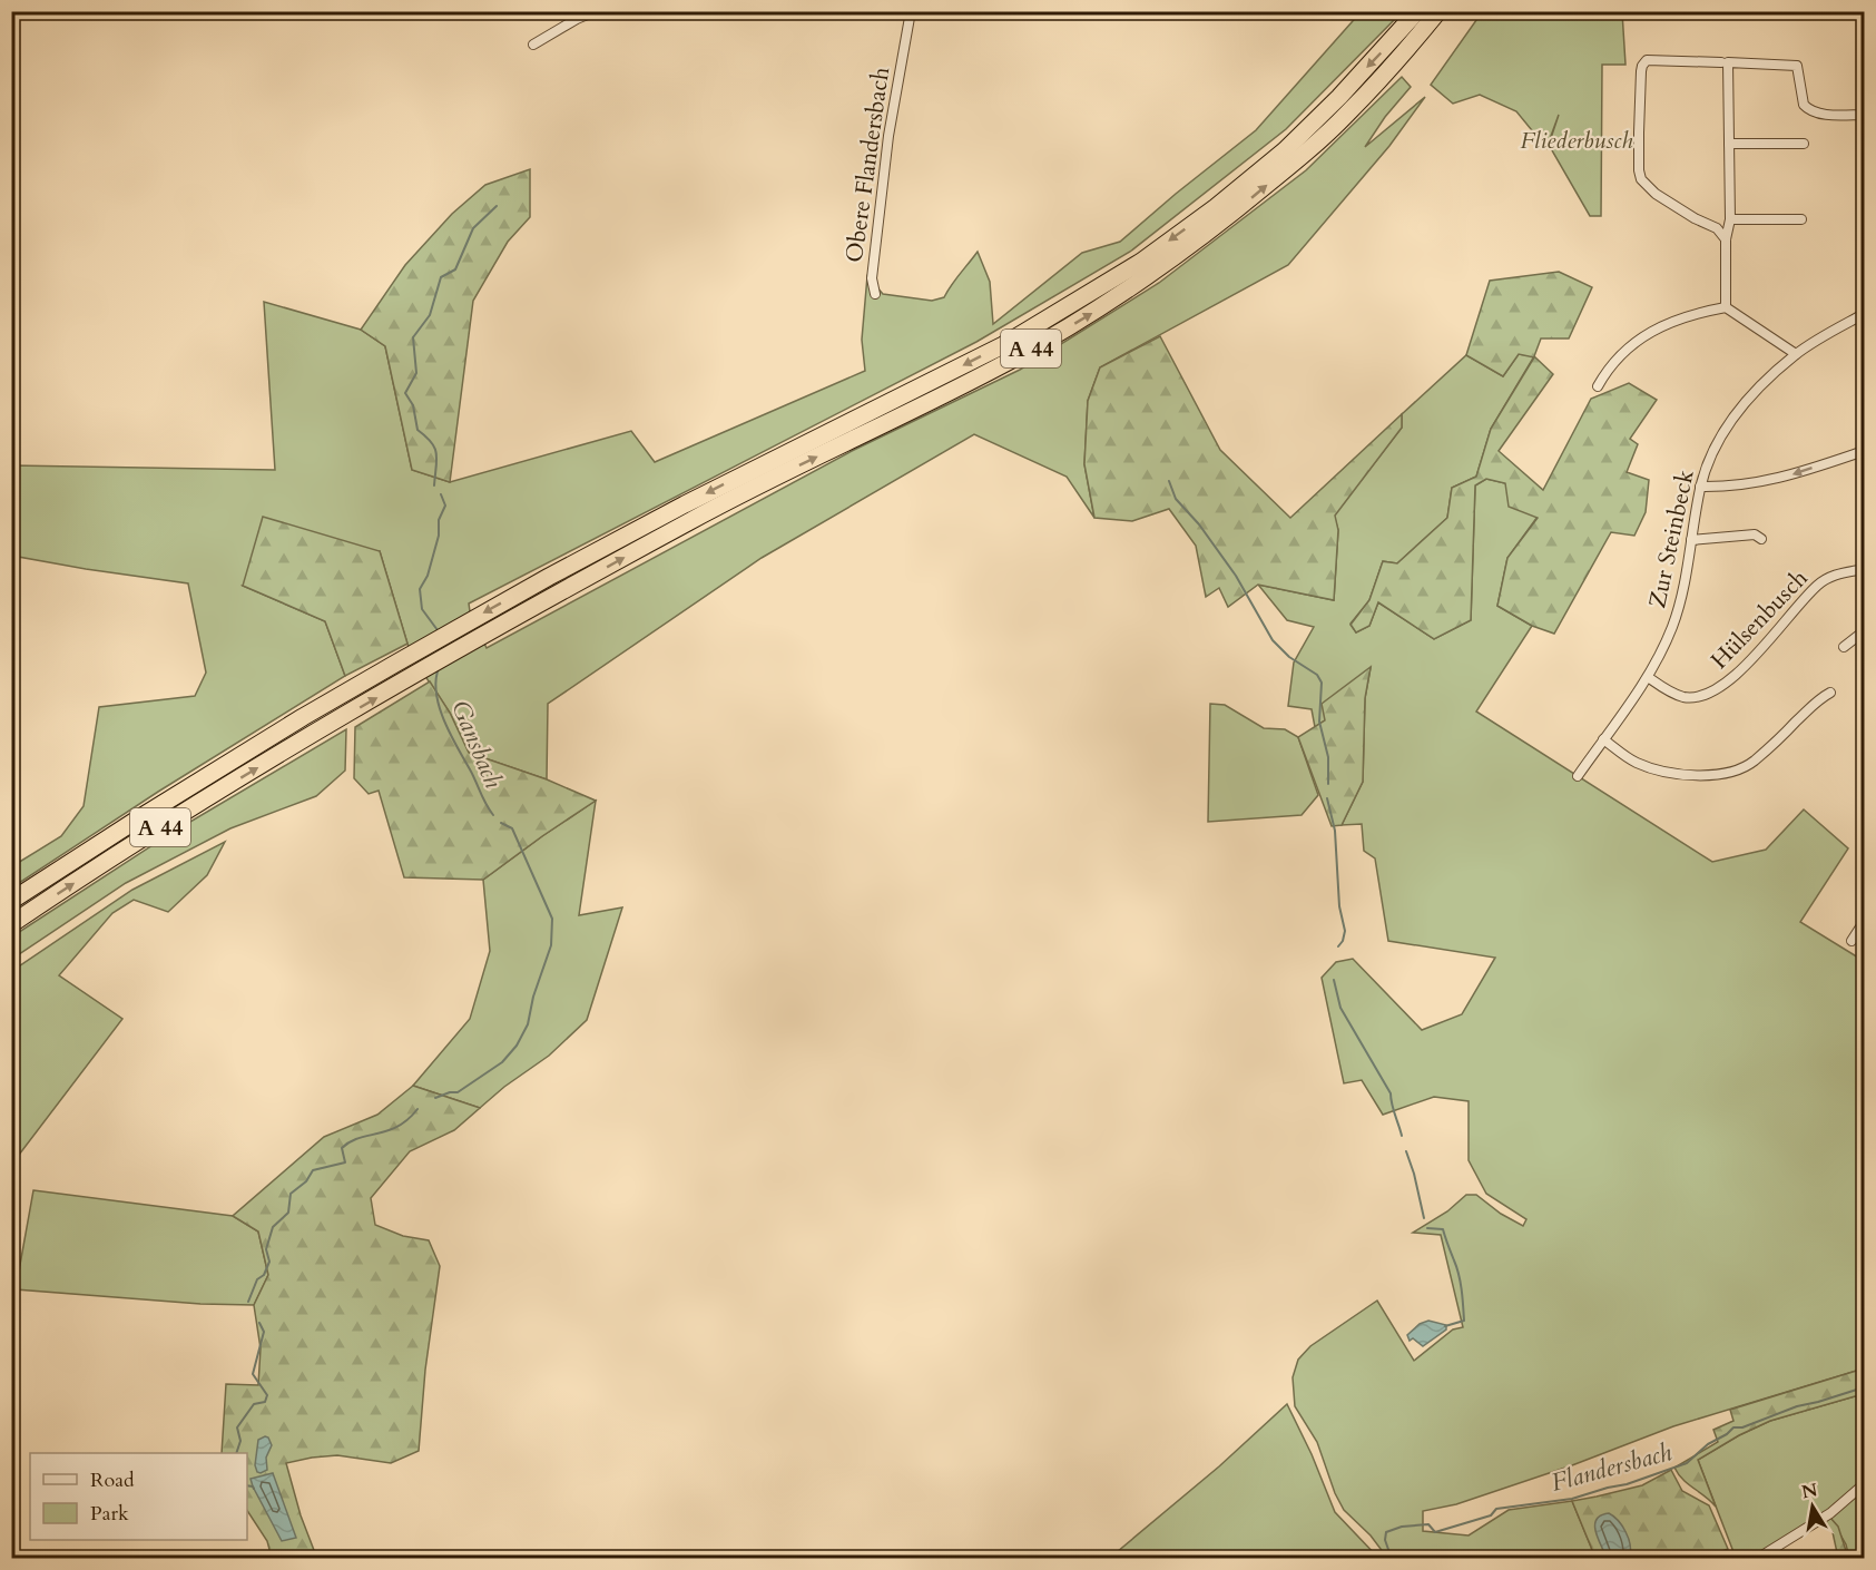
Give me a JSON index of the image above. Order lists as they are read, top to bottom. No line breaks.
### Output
{"streets":{"highway":["A 44"],"street":["Obere Flandersbach","Zur Steinbeck","Hülsenbusch"]},"crossings":[["Zur Steinbeck","Hülsenbusch"]],"water":["Gansbach","Flandersbach"],"parks":["Fliederbusch"],"legend":["Road","Park"],"north":"top"}
